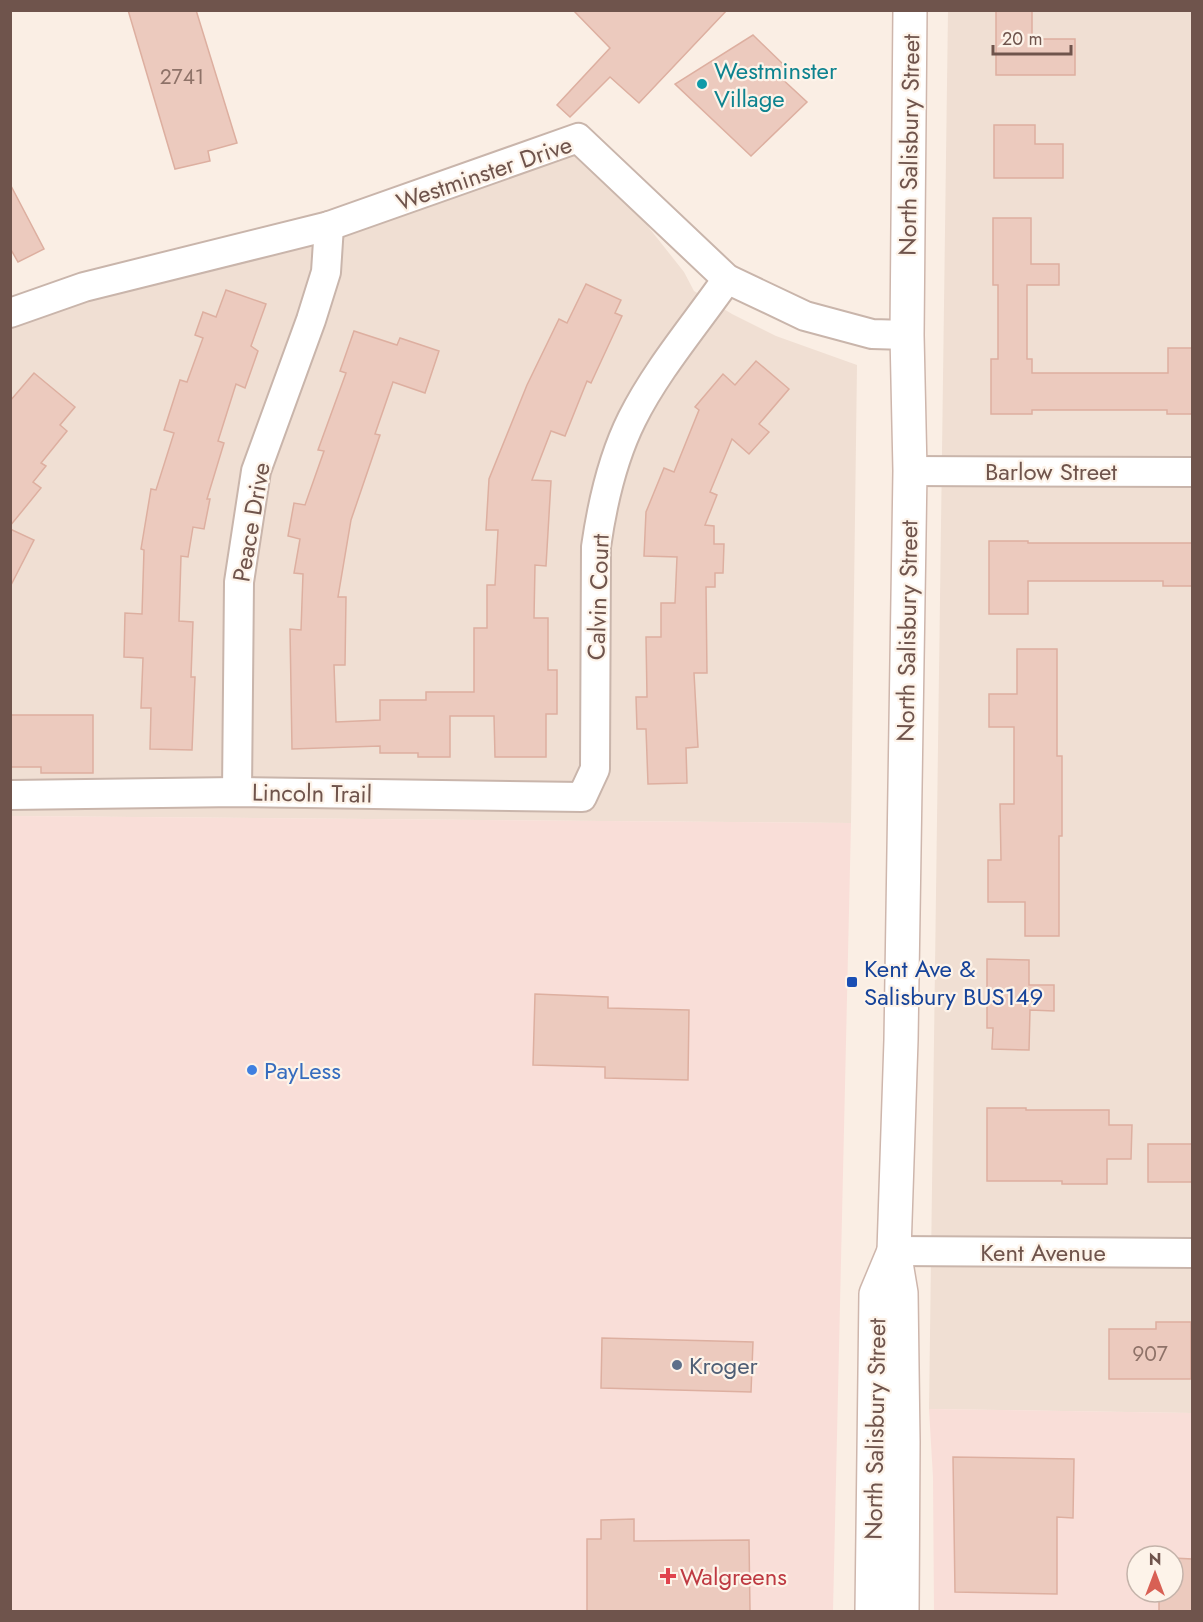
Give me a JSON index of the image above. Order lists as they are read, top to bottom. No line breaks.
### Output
{"streets":{"street":["North Salisbury Street","Westminster Drive","Barlow Street","Peace Drive","Calvin Court","Lincoln Trail","Kent Avenue"]},"crossings":[["North Salisbury Street","Westminster Drive"],["North Salisbury Street","Barlow Street"],["North Salisbury Street","Kent Avenue"],["Westminster Drive","Peace Drive"],["Westminster Drive","Calvin Court"],["Peace Drive","Lincoln Trail"],["Calvin Court","Lincoln Trail"]],"places":{"other":["Westminster Village","PayLess","Kroger"],"transit":["Kent Ave & Salisbury BUS149"],"health":["Walgreens"]},"house_numbers":["2741","907"],"scale_bar":"20 m","north":"top"}
